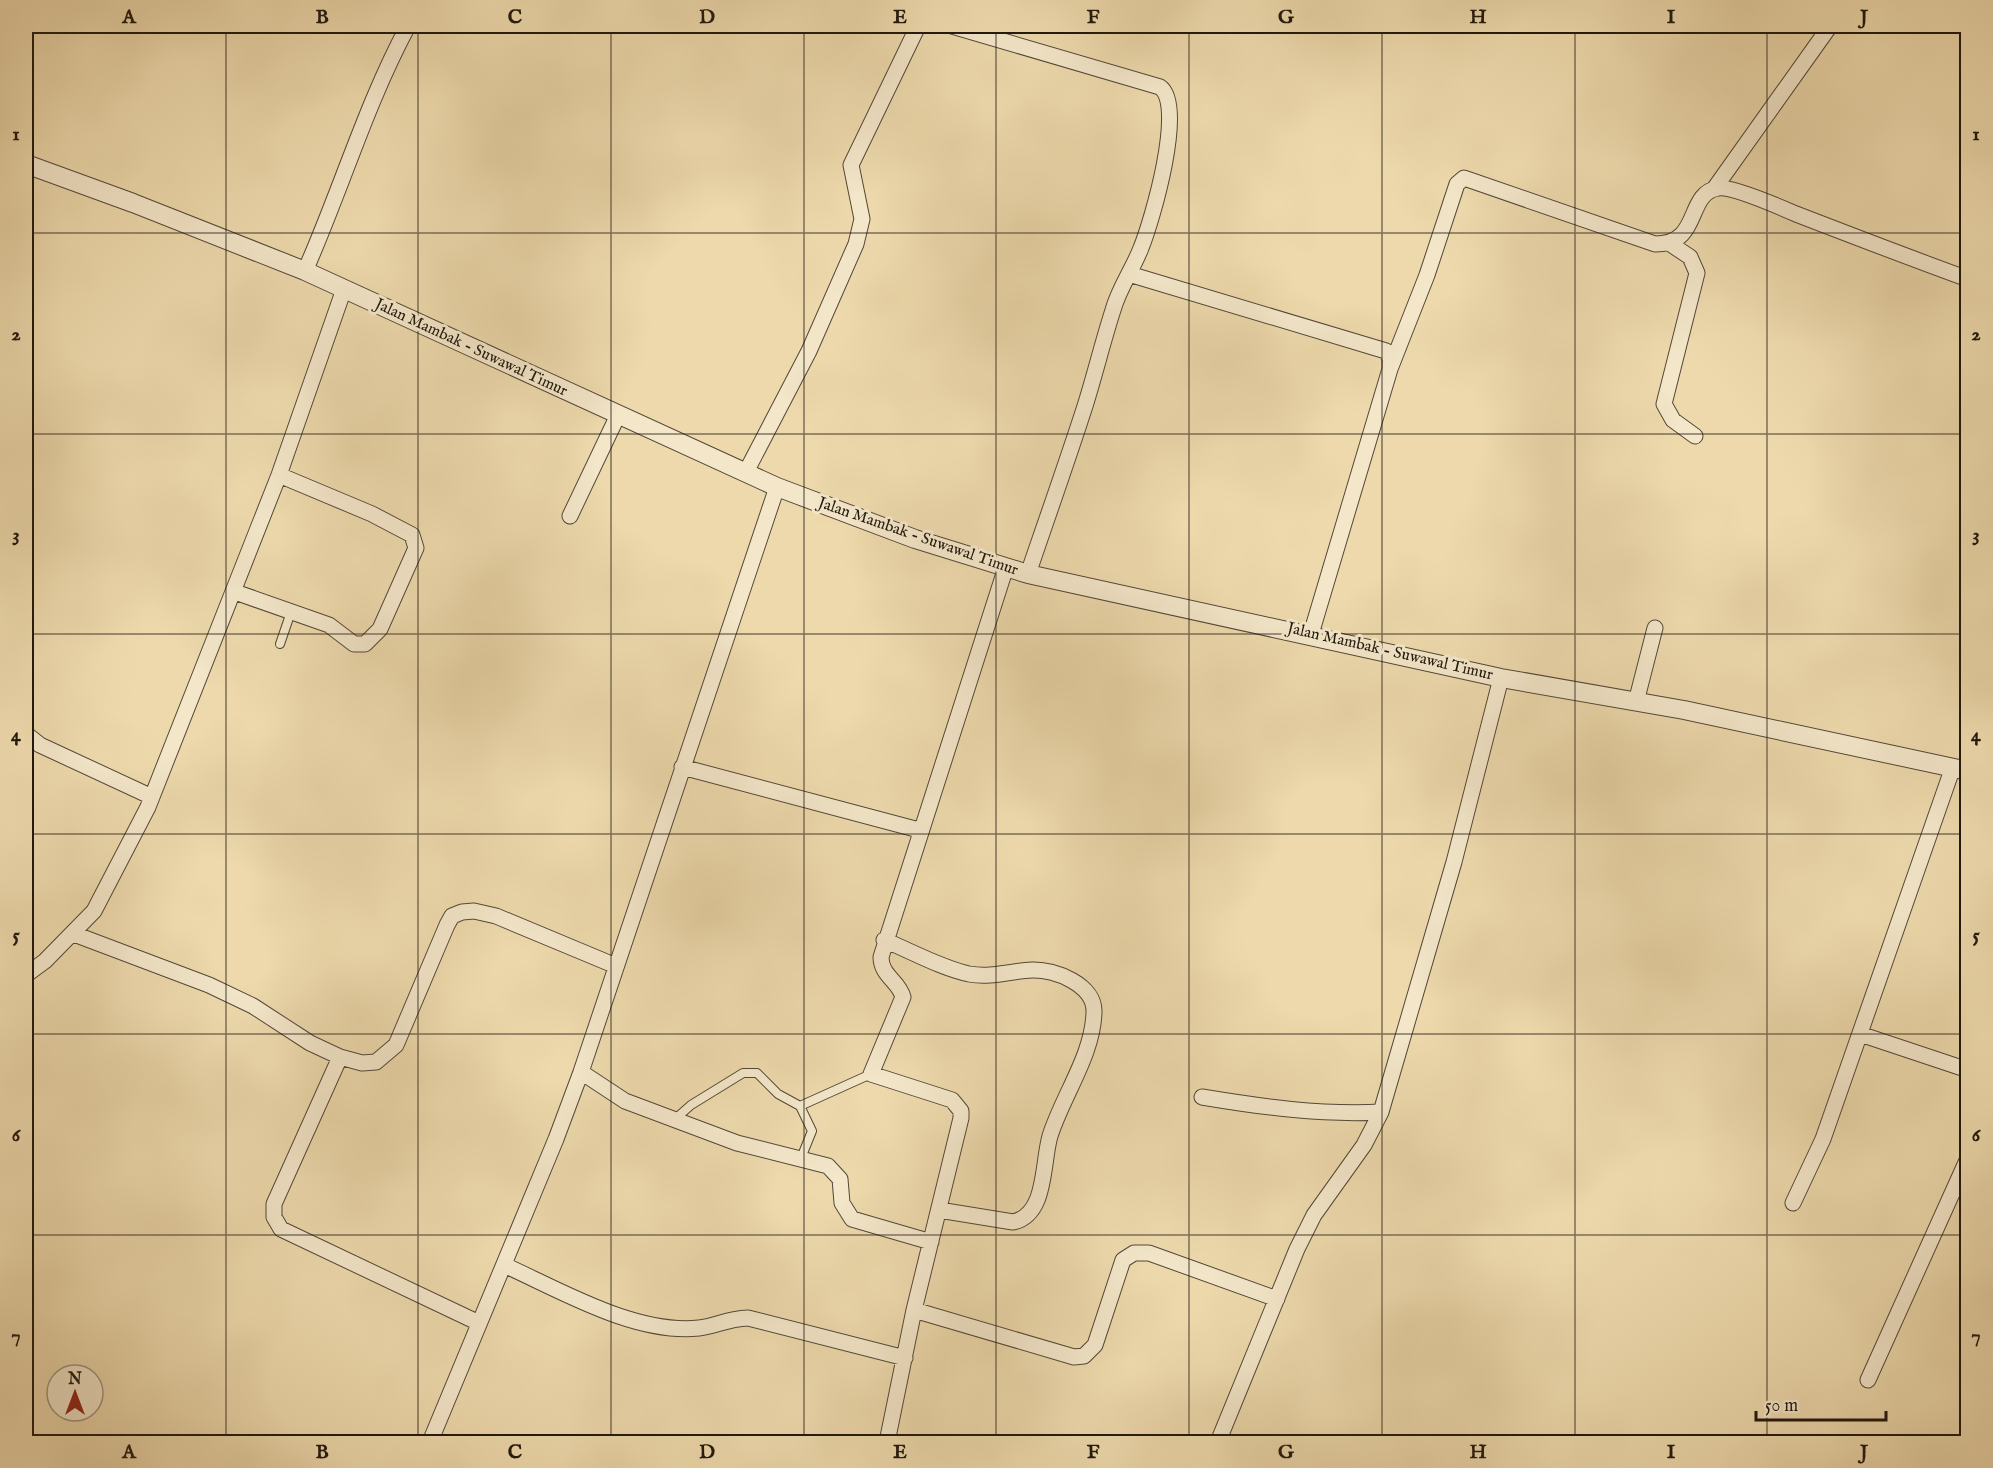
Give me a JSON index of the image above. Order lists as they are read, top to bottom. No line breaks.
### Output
{"streets":{"street":["Jalan Mambak - Suwawal Timur"]},"scale_bar":"50 m","north":"top","grid":{"columns":["A","B","C","D","E","F","G","H","I","J"],"rows":["1","2","3","4","5","6","7"]}}
